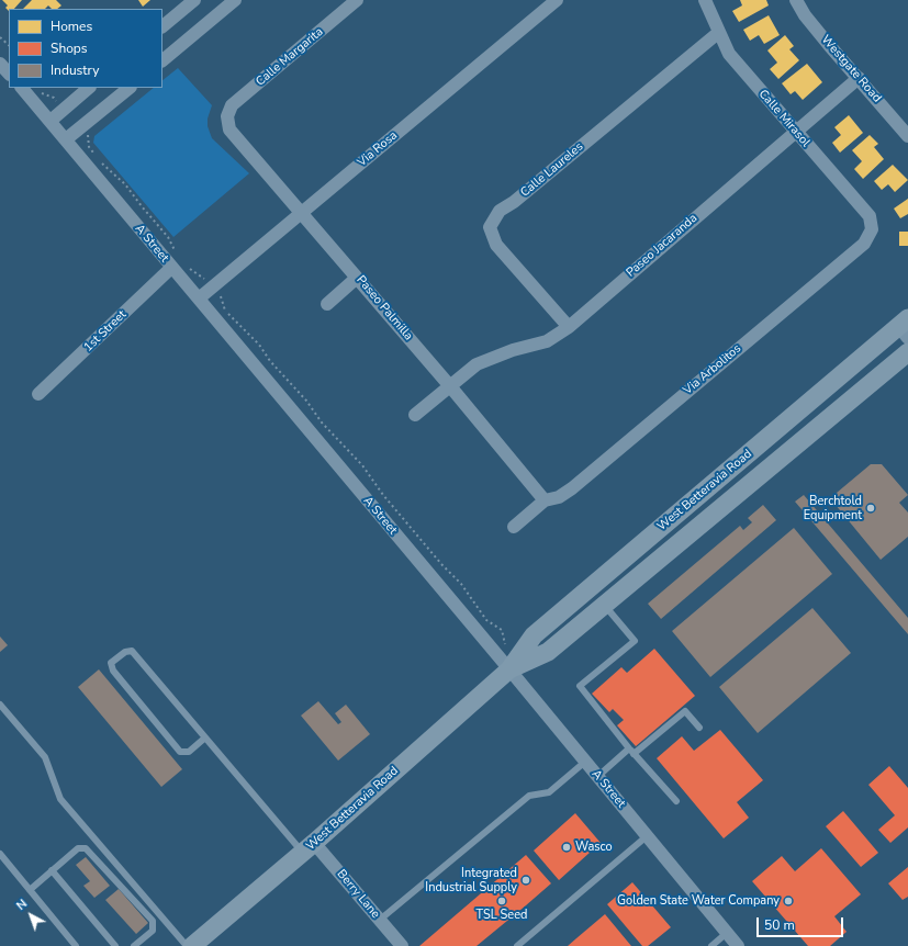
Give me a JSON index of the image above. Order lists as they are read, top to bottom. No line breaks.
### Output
{"streets":{"street":["Calle Margarita","Westgate Road","Calle Mirasol","Via Rosa","Calle Laureles","A Street","Paseo Jacaranda","Paseo Palmilla","1st Street","Via Arbolitos","West Betteravia Road","Berry Lane"]},"crossings":[["Calle Margarita","Paseo Palmilla"],["Westgate Road","Paseo Jacaranda"],["Calle Mirasol","Calle Laureles"],["Calle Mirasol","Paseo Jacaranda"],["Calle Mirasol","Via Arbolitos"],["Via Rosa","A Street"],["Via Rosa","Paseo Palmilla"],["Calle Laureles","Paseo Jacaranda"],["A Street","1st Street"],["A Street","West Betteravia Road"],["Paseo Jacaranda","Paseo Palmilla"],["Paseo Palmilla","Via Arbolitos"],["West Betteravia Road","Berry Lane"]],"places":["Berchtold Equipment","Wasco","Integrated Industrial Supply","TSL Seed","Golden State Water Company"],"legend":["Homes","Shops","Industry"],"scale_bar":"50 m","north":"top left"}
